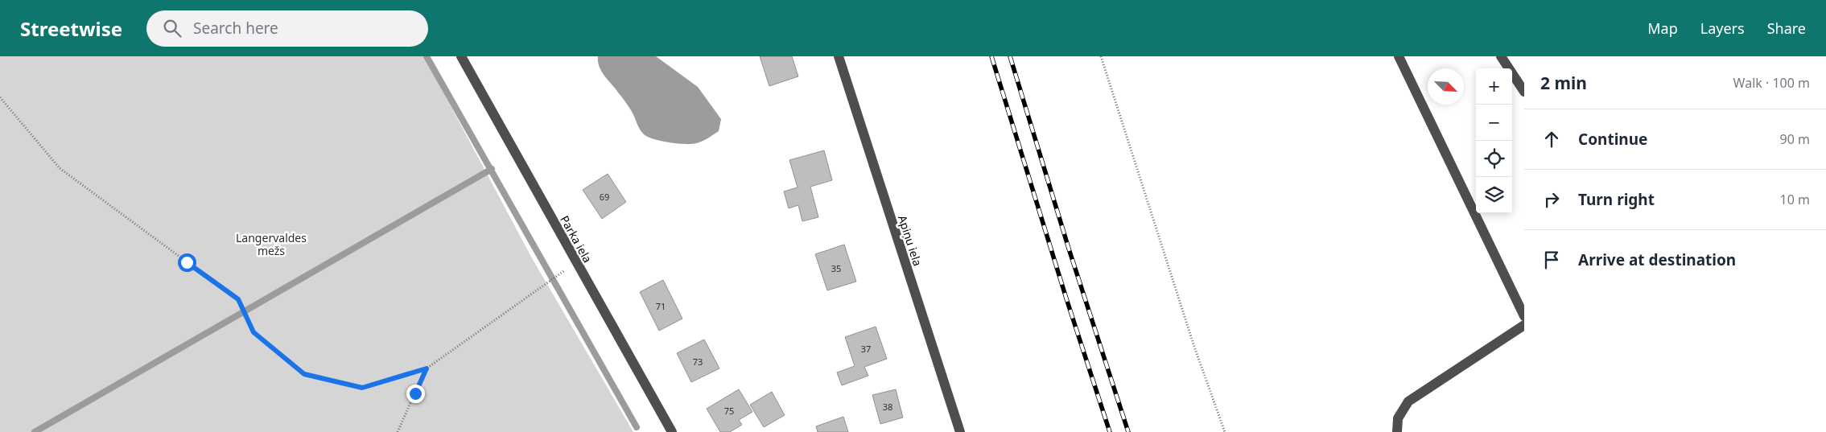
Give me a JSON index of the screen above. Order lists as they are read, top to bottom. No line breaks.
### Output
{"streets":{"street":["Parka iela","Apiņu iela"]},"parks":["Langervaldes mežs"],"house_numbers":["69","35","71","37","73","38","75"],"north":"bottom right","page":{"header":"Streetwise","search":"Search here","nav":["Map","Layers","Share"],"heading":["2 min","Walk · 100 m"],"map_buttons":["+","−"],"list":[["Continue","90 m"],["Turn right","10 m"],"Arrive at destination"]}}
